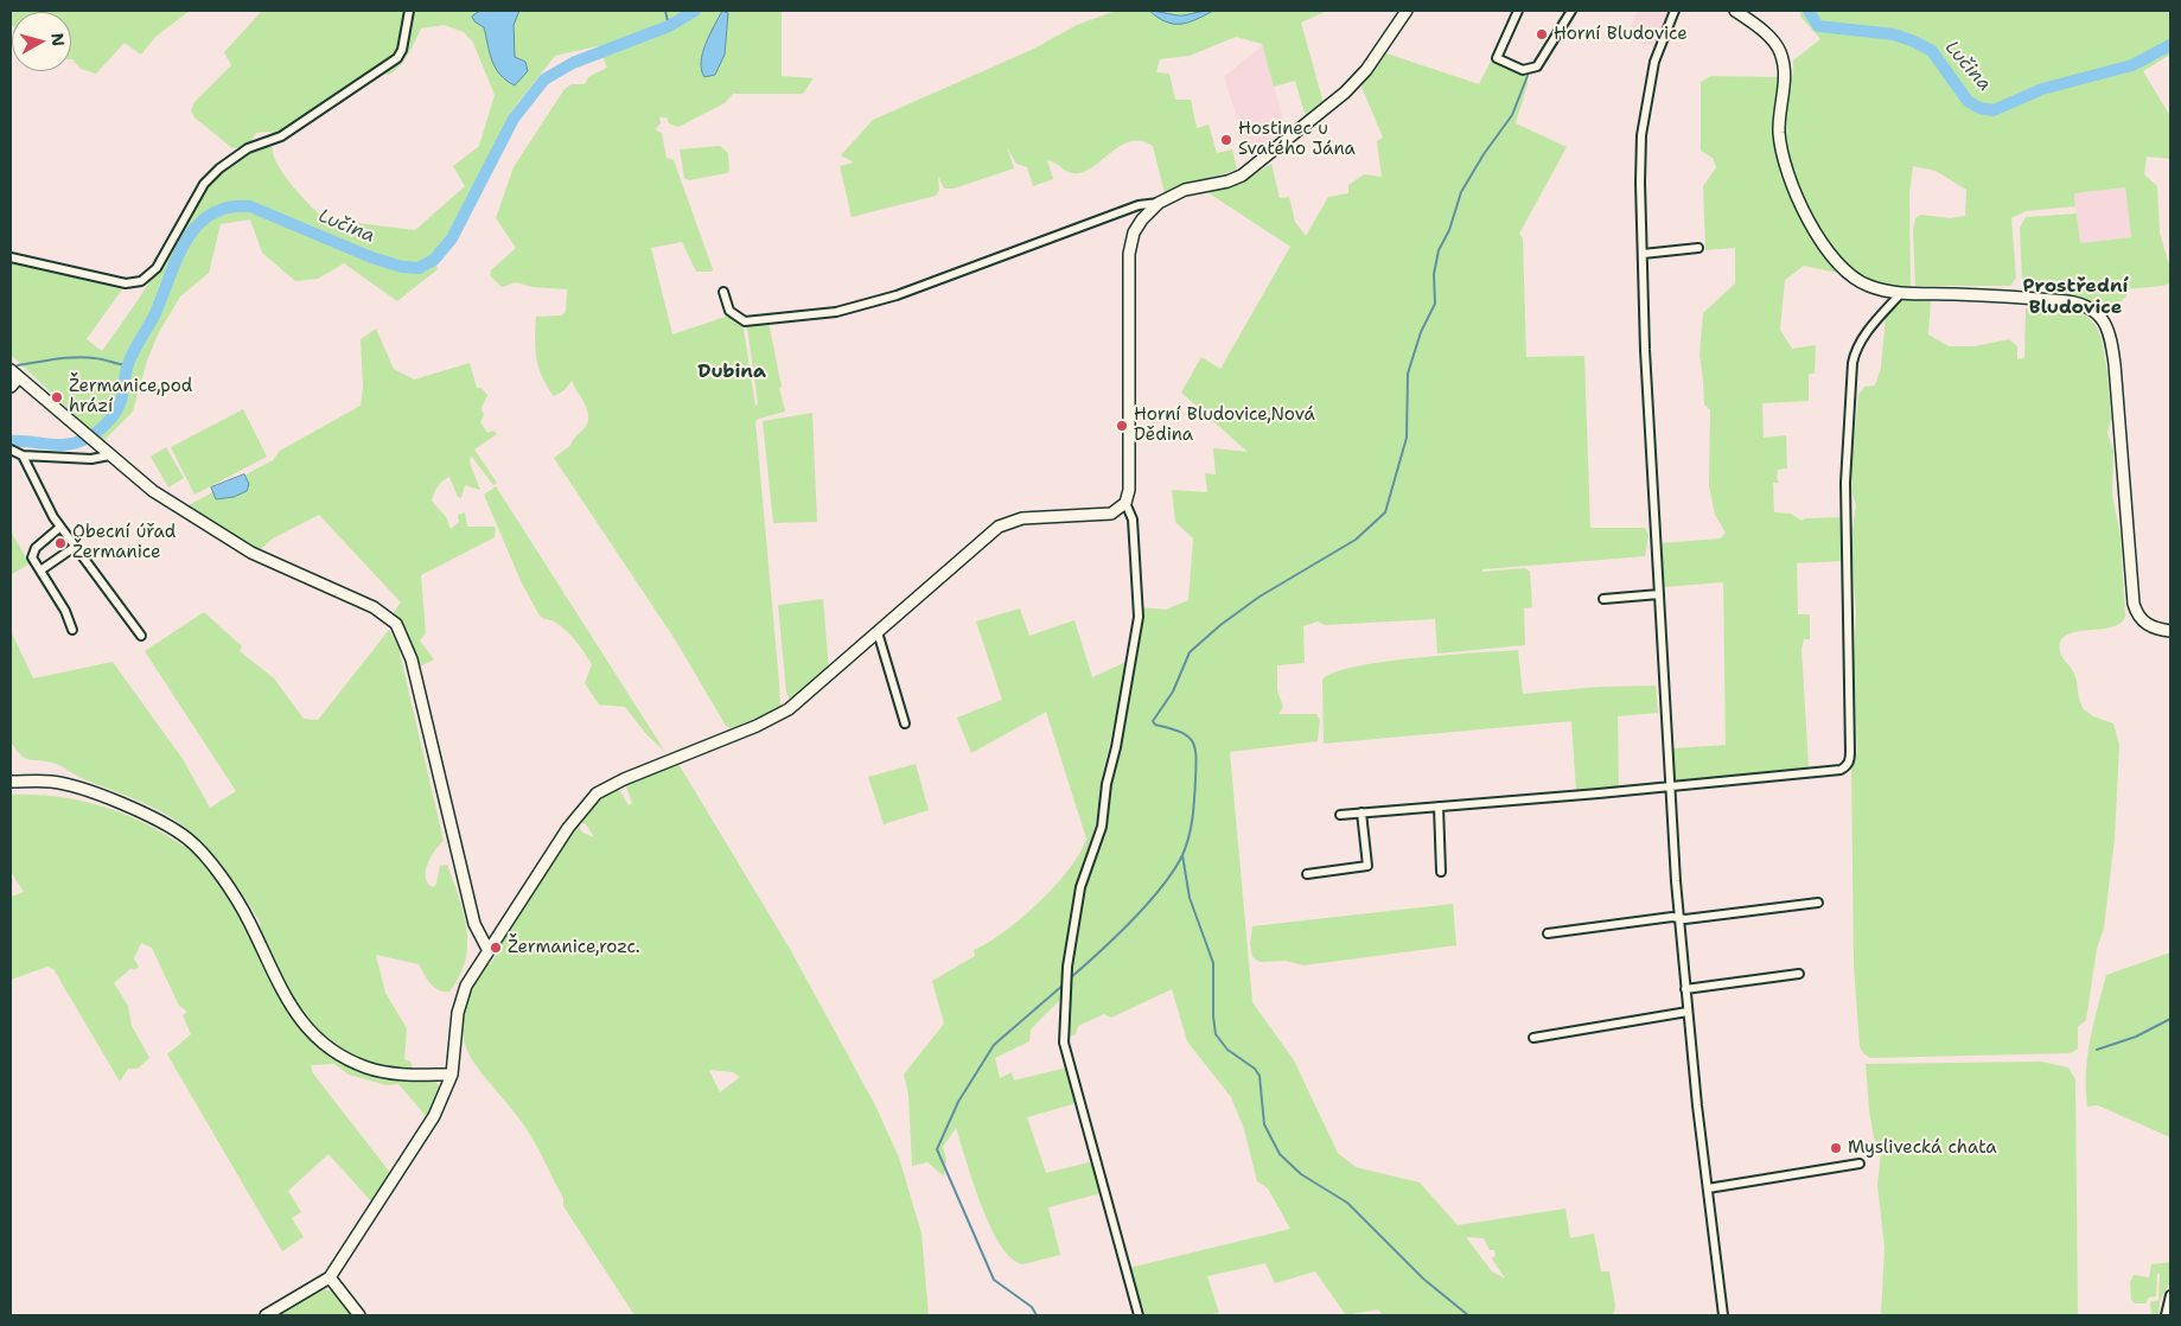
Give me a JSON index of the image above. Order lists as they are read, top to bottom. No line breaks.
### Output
{"districts":["Prostřední Bludovice","Dubina"],"water":["Lučina"],"places":["Horní Bludovice","Hostinec u Svatého Jána","Žermanice,pod hrází","Horní Bludovice,Nová Dědina","Obecní úřad Žermanice","Žermanice,rozc.","Myslivecká chata"],"north":"right"}
